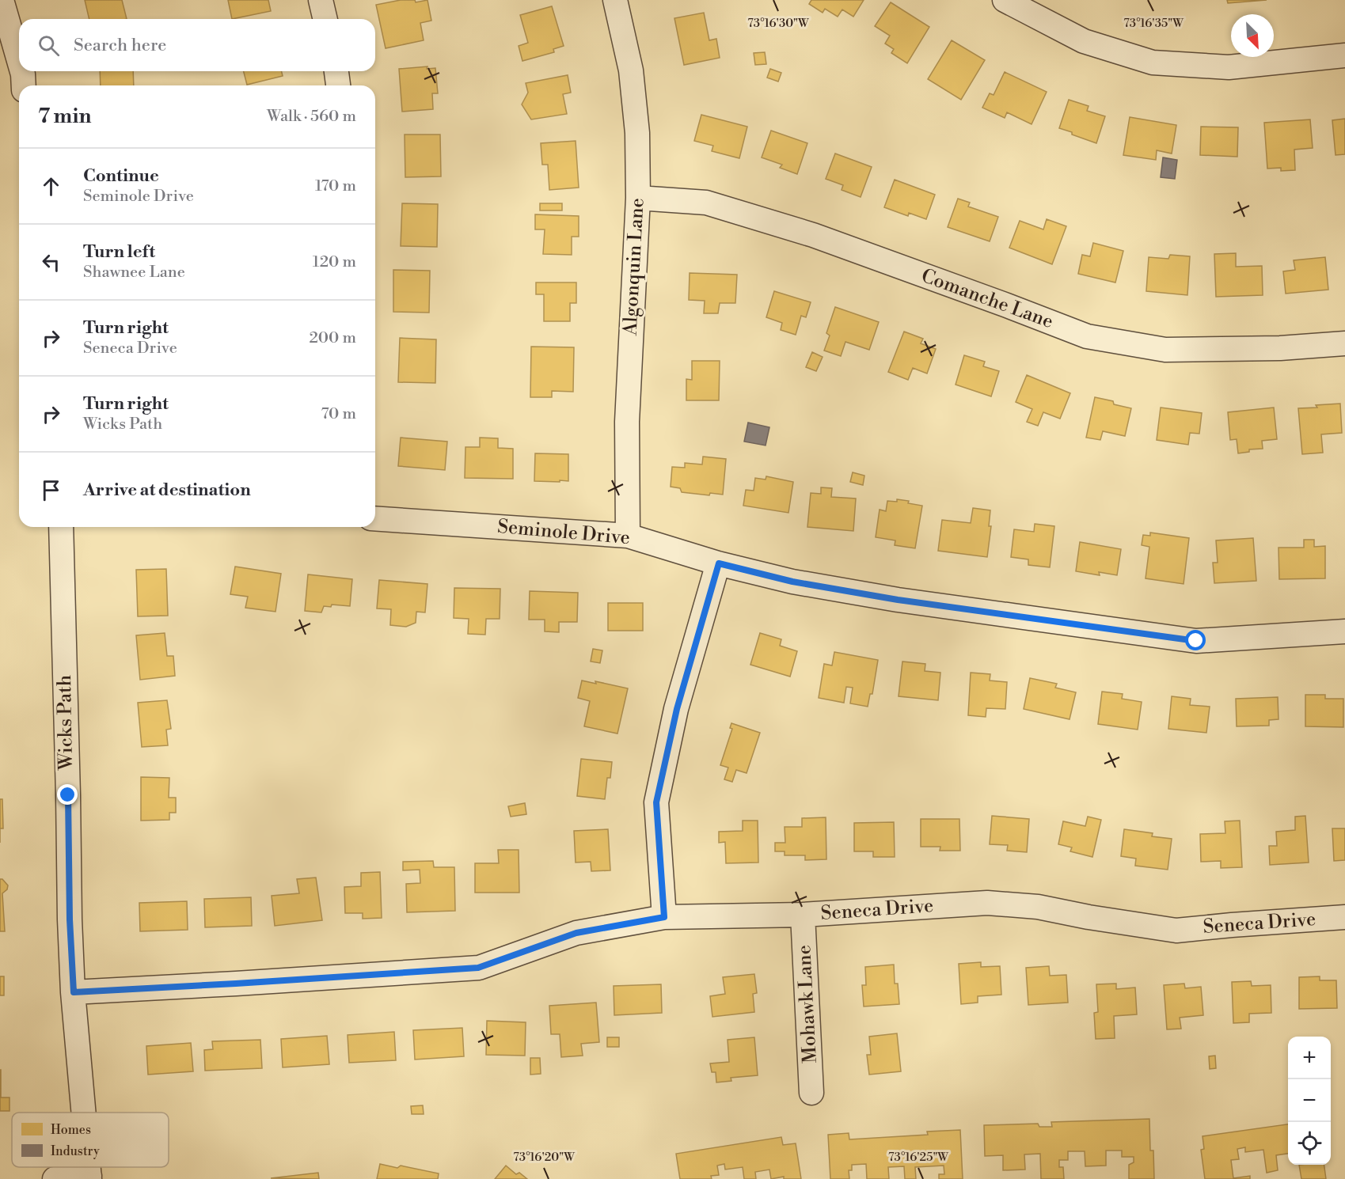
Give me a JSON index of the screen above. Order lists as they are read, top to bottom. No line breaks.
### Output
{"streets":{"street":["Algonquin Lane","Comanche Lane","Seminole Drive","Wicks Path","Seneca Drive","Mohawk Lane"]},"crossings":[["Algonquin Lane","Comanche Lane"],["Algonquin Lane","Seminole Drive"],["Wicks Path","Seneca Drive"],["Seneca Drive","Mohawk Lane"]],"legend":["Homes","Industry"],"north":"bottom right","page":{"search":"Search here","heading":["7 min","Walk · 560 m"],"list":[["Continue","Seminole Drive","170 m"],["Turn left","Shawnee Lane","120 m"],["Turn right","Seneca Drive","200 m"],["Turn right","Wicks Path","70 m"],"Arrive at destination"],"map_buttons":["+","−"]},"coordinates":["73°16'30\"W","73°16'35\"W","73°16'20\"W","73°16'25\"W"]}
